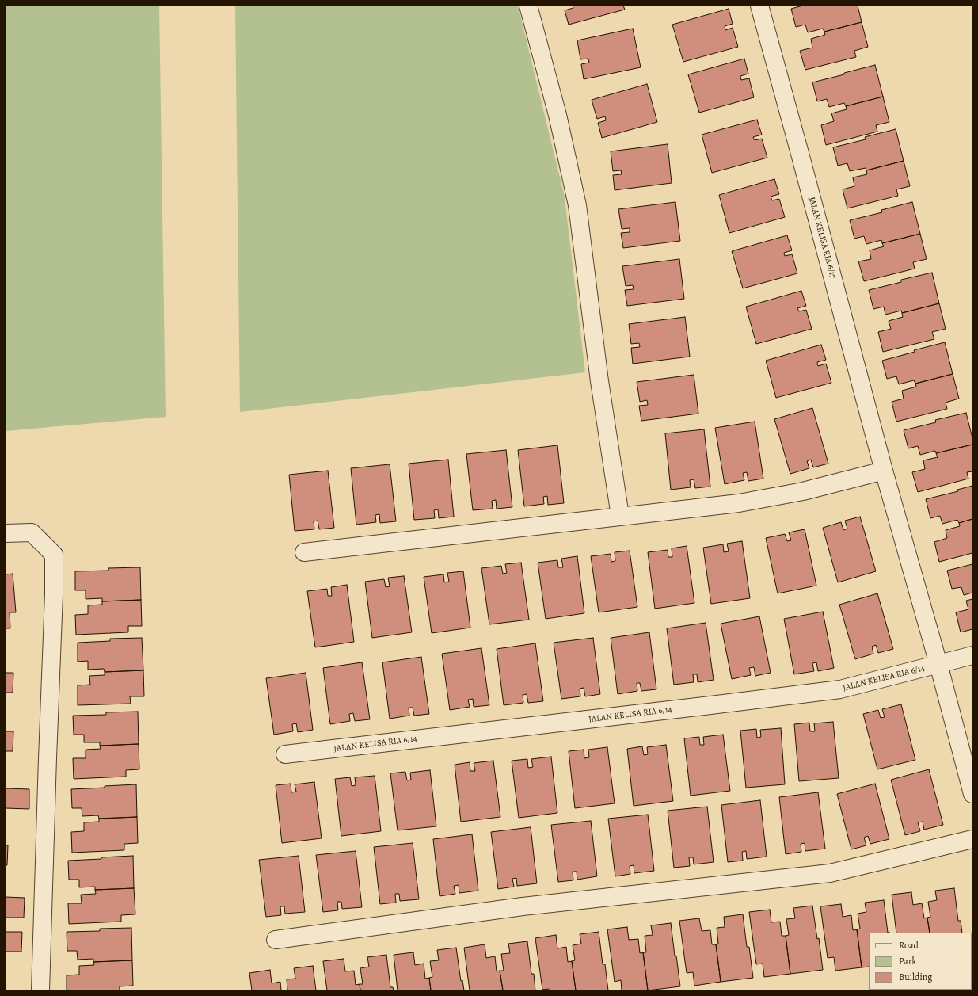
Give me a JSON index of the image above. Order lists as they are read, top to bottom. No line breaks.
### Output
{"streets":{"street":["JALAN KELISA RIA 6/17","JALAN KELISA RIA 6/14"]},"crossings":[["JALAN KELISA RIA 6/17","JALAN KELISA RIA 6/14"]],"legend":["Road","Park","Building"]}
